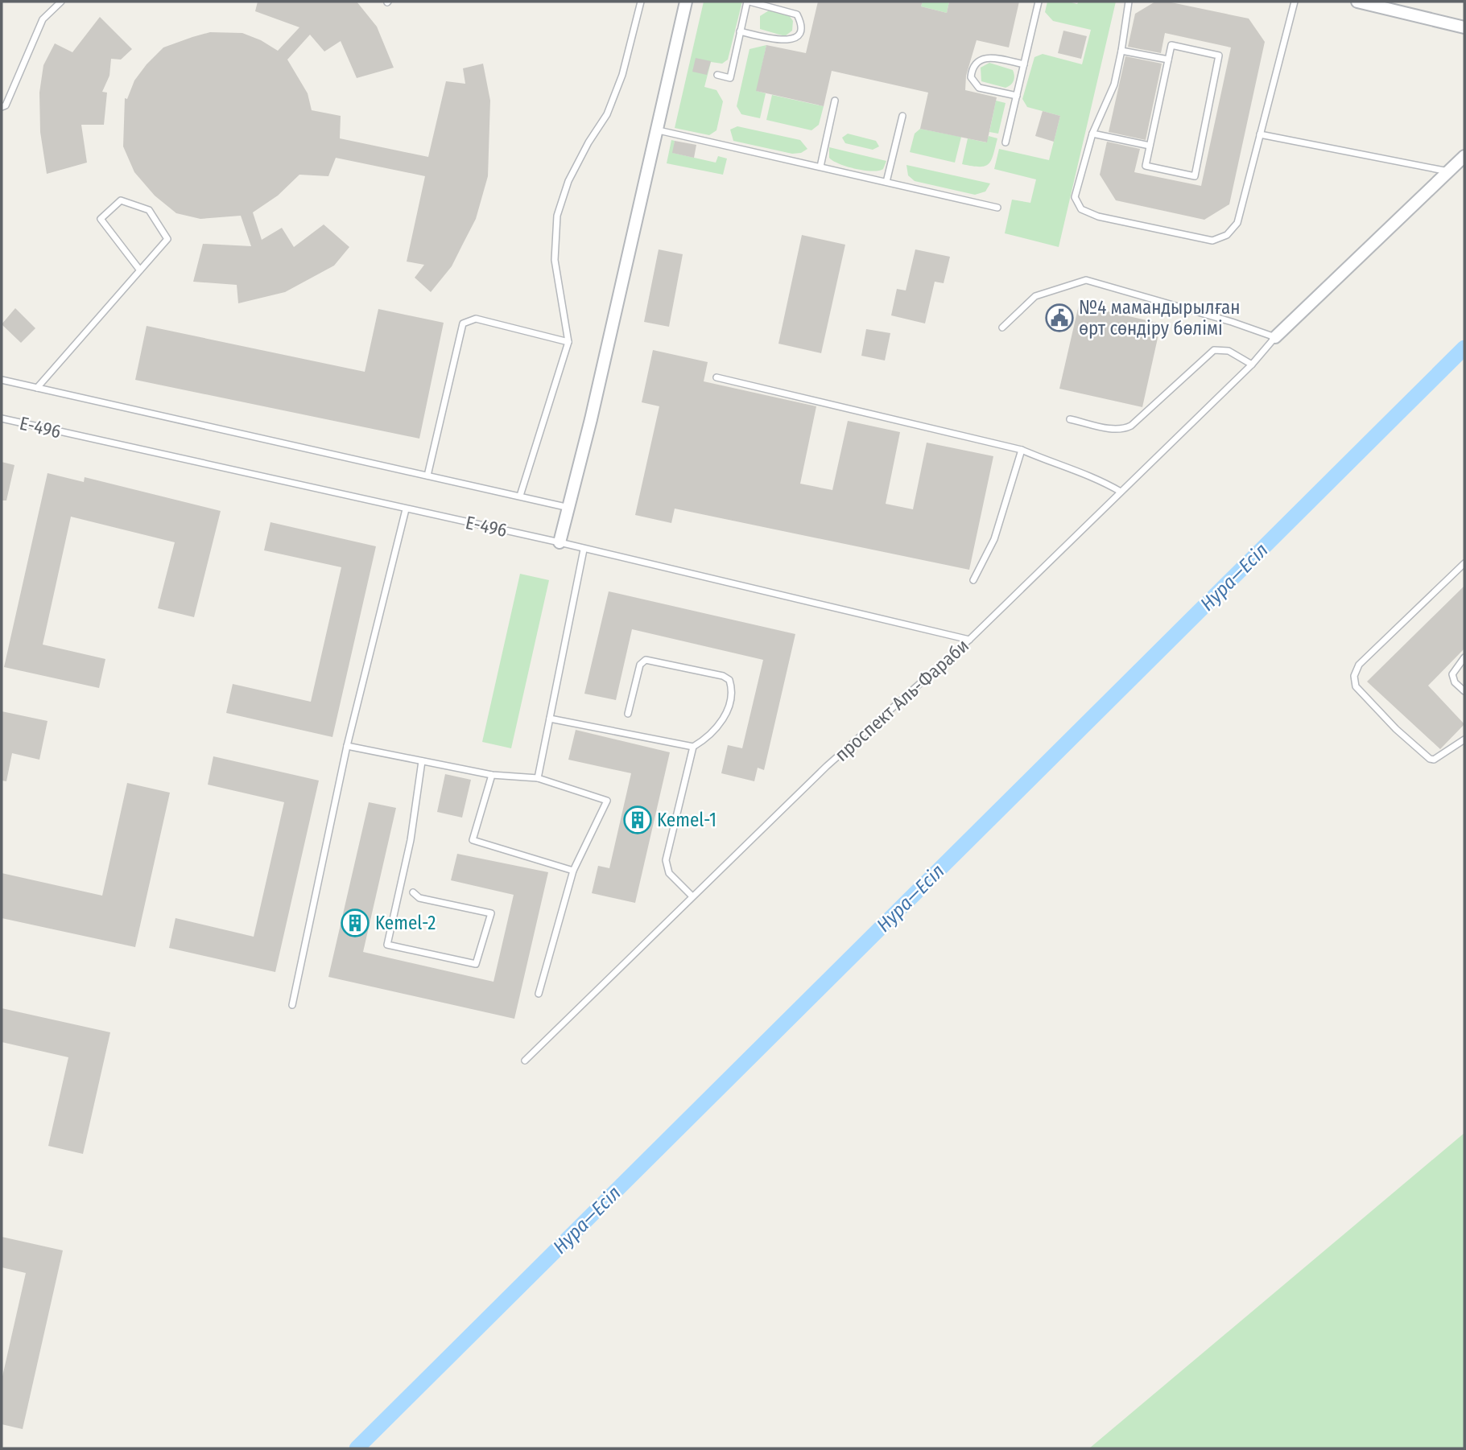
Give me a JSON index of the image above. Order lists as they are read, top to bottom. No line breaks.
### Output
{"streets":{"lane":["E-496","проспект Аль-Фараби"]},"crossings":[["E-496","проспект Аль-Фараби"]],"water":["Нура—Есіл"],"places":{"public building":["№4 мамандырылған өрт сөндіру бөлімі"],"building":["Kemel-1","Kemel-2"]}}
